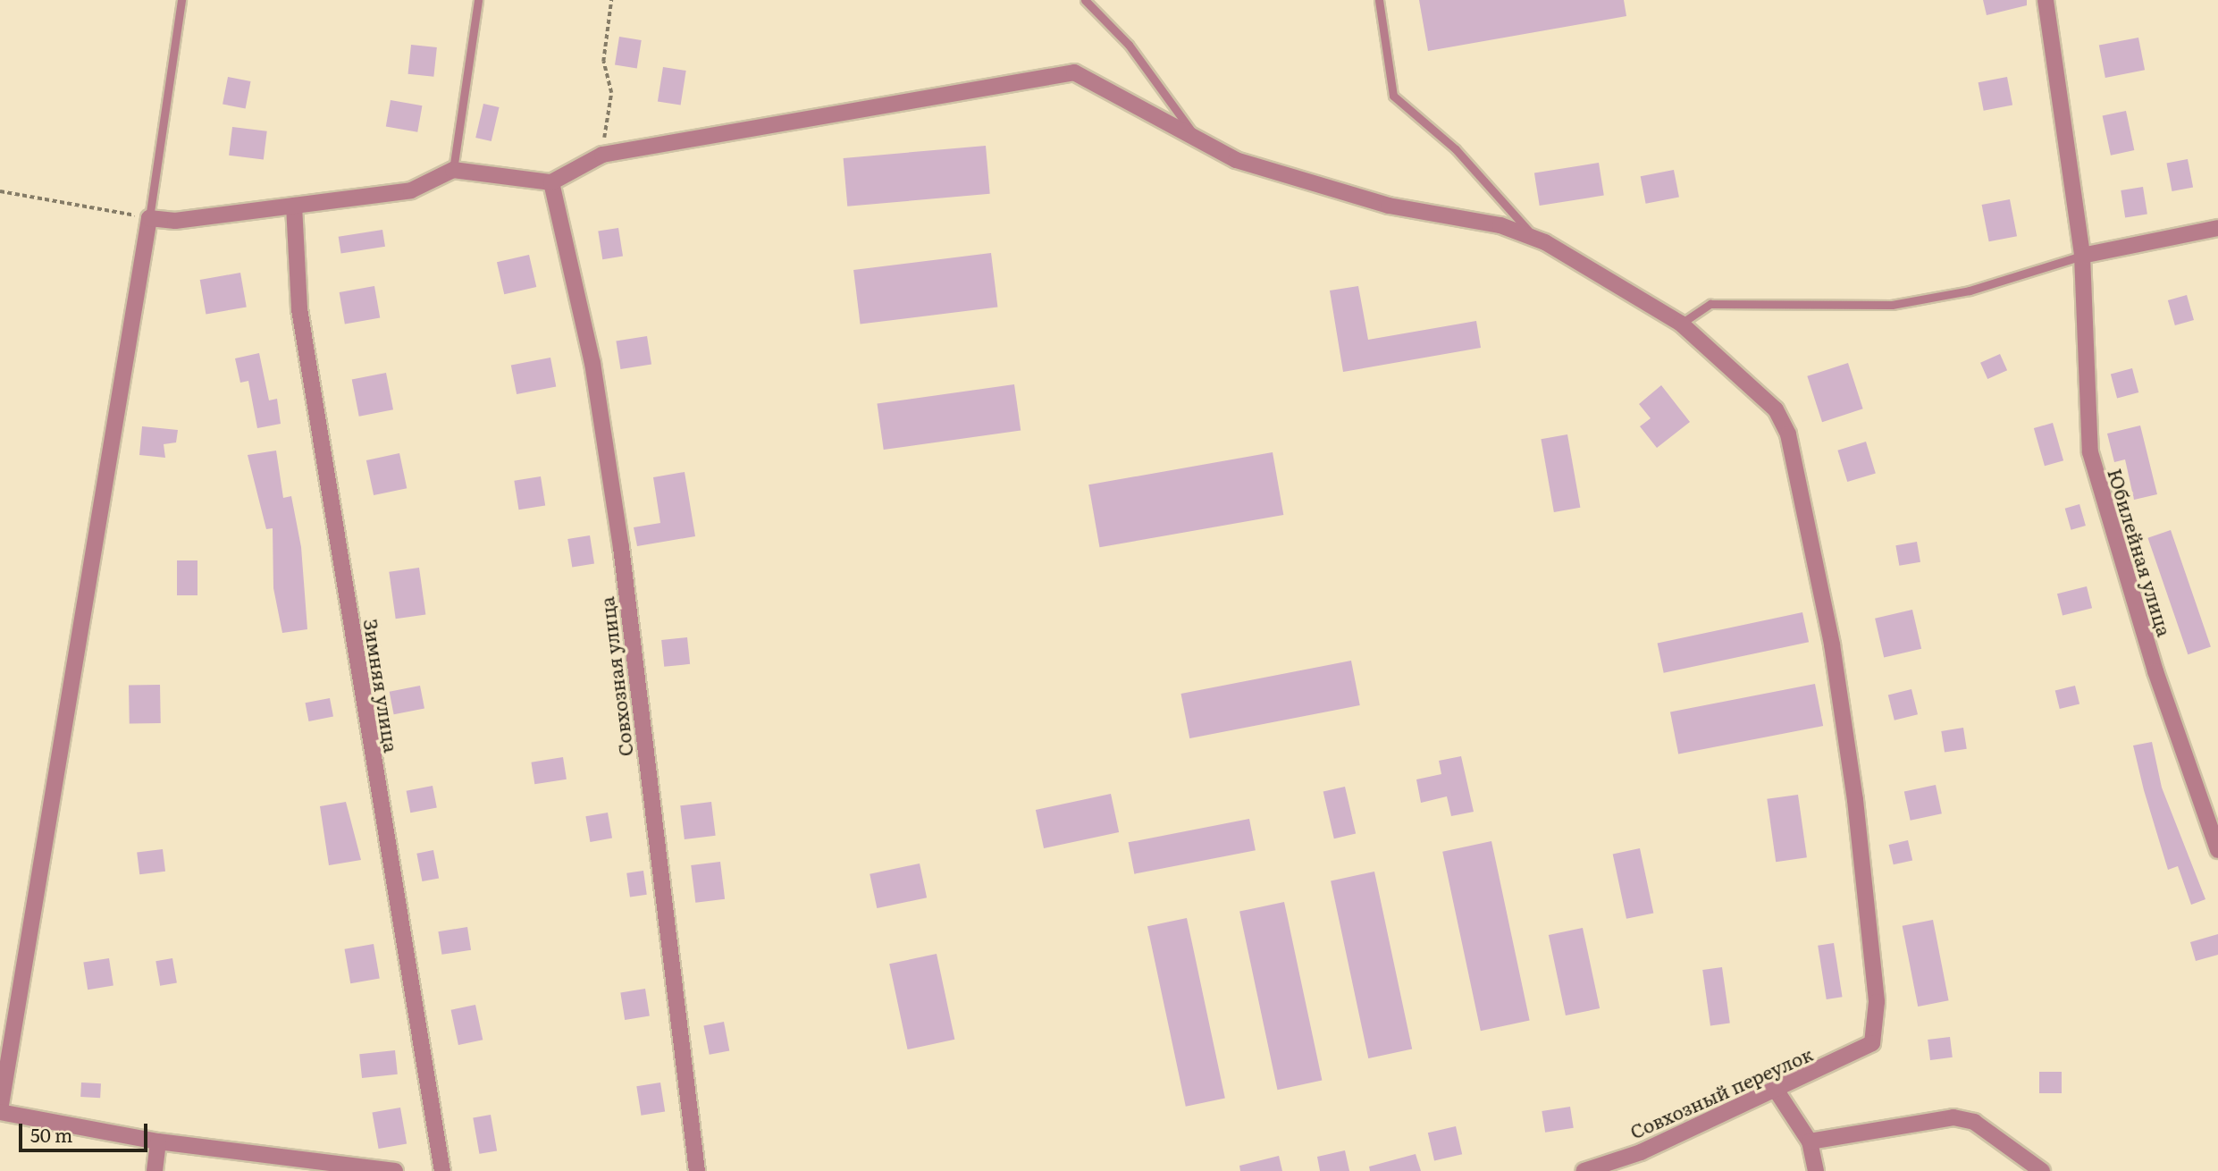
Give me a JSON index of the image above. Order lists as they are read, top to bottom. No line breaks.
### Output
{"streets":{"street":["Юбилейная улица","Совхозная улица","Зимняя улица","Совхозный переулок"]},"scale_bar":"50 m"}
